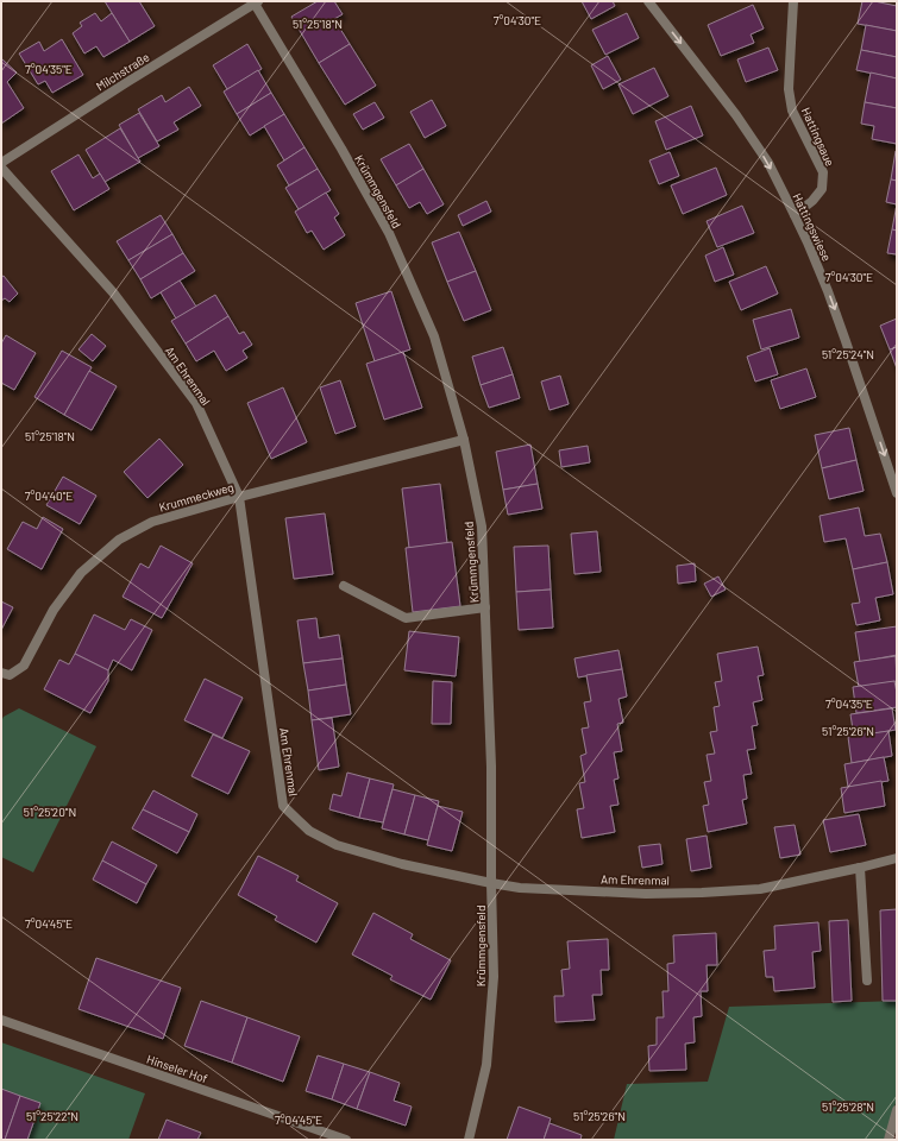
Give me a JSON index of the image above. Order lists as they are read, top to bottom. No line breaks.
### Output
{"streets":{"street":["Milchstraße","Hattingsaue","Krümmgensfeld","Hattingswiese","Am Ehrenmal","Krummeckweg","Hinseler Hof"]},"crossings":[["Milchstraße","Krümmgensfeld"],["Hattingsaue","Hattingswiese"],["Krümmgensfeld","Am Ehrenmal"],["Krümmgensfeld","Krummeckweg"],["Am Ehrenmal","Krummeckweg"]],"one_way":["Hattingswiese"],"coordinates":["7°04'30\"E","51°25'18\"N","7°04'35\"E","51°25'24\"N","7°04'40\"E","51°25'26\"N","51°25'20\"N","7°04'45\"E","51°25'28\"N","51°25'22\"N"]}
